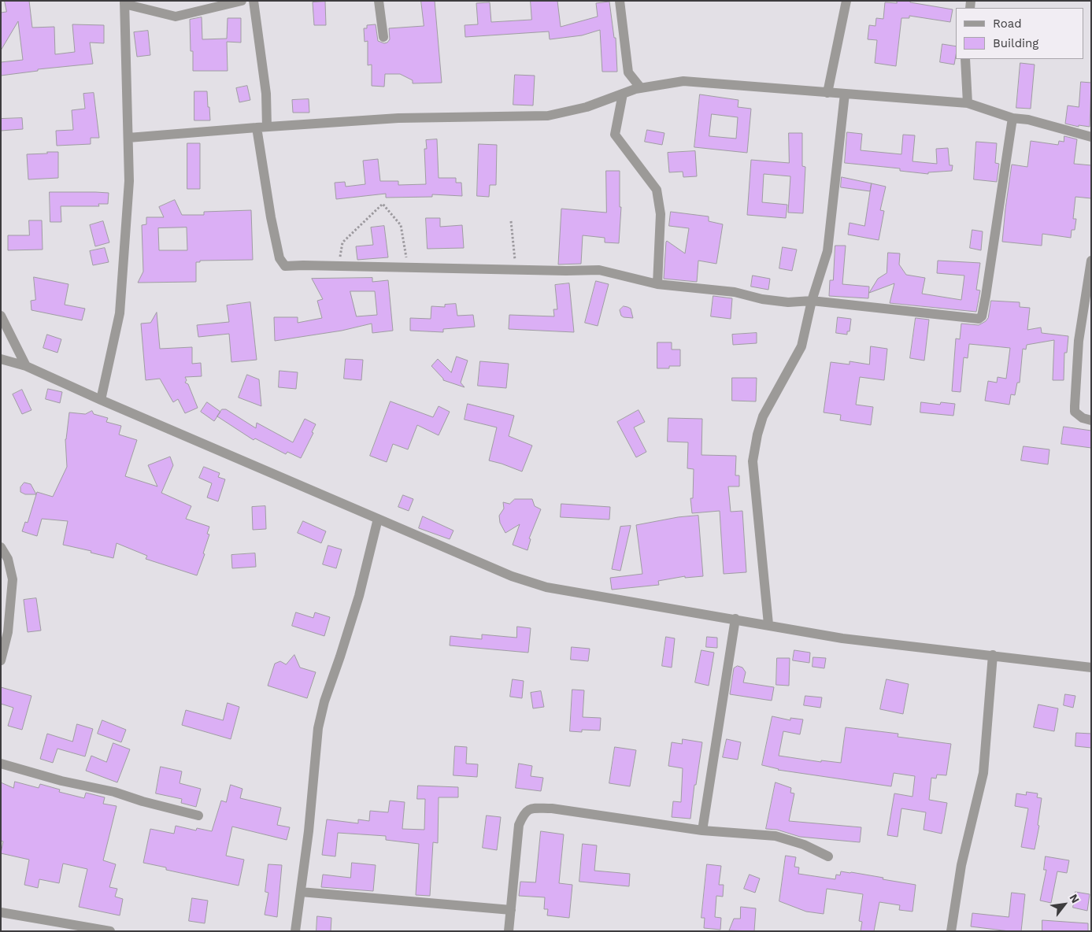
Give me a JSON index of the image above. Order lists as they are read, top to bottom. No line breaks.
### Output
{"legend":["Road","Building"],"north":"top right"}
